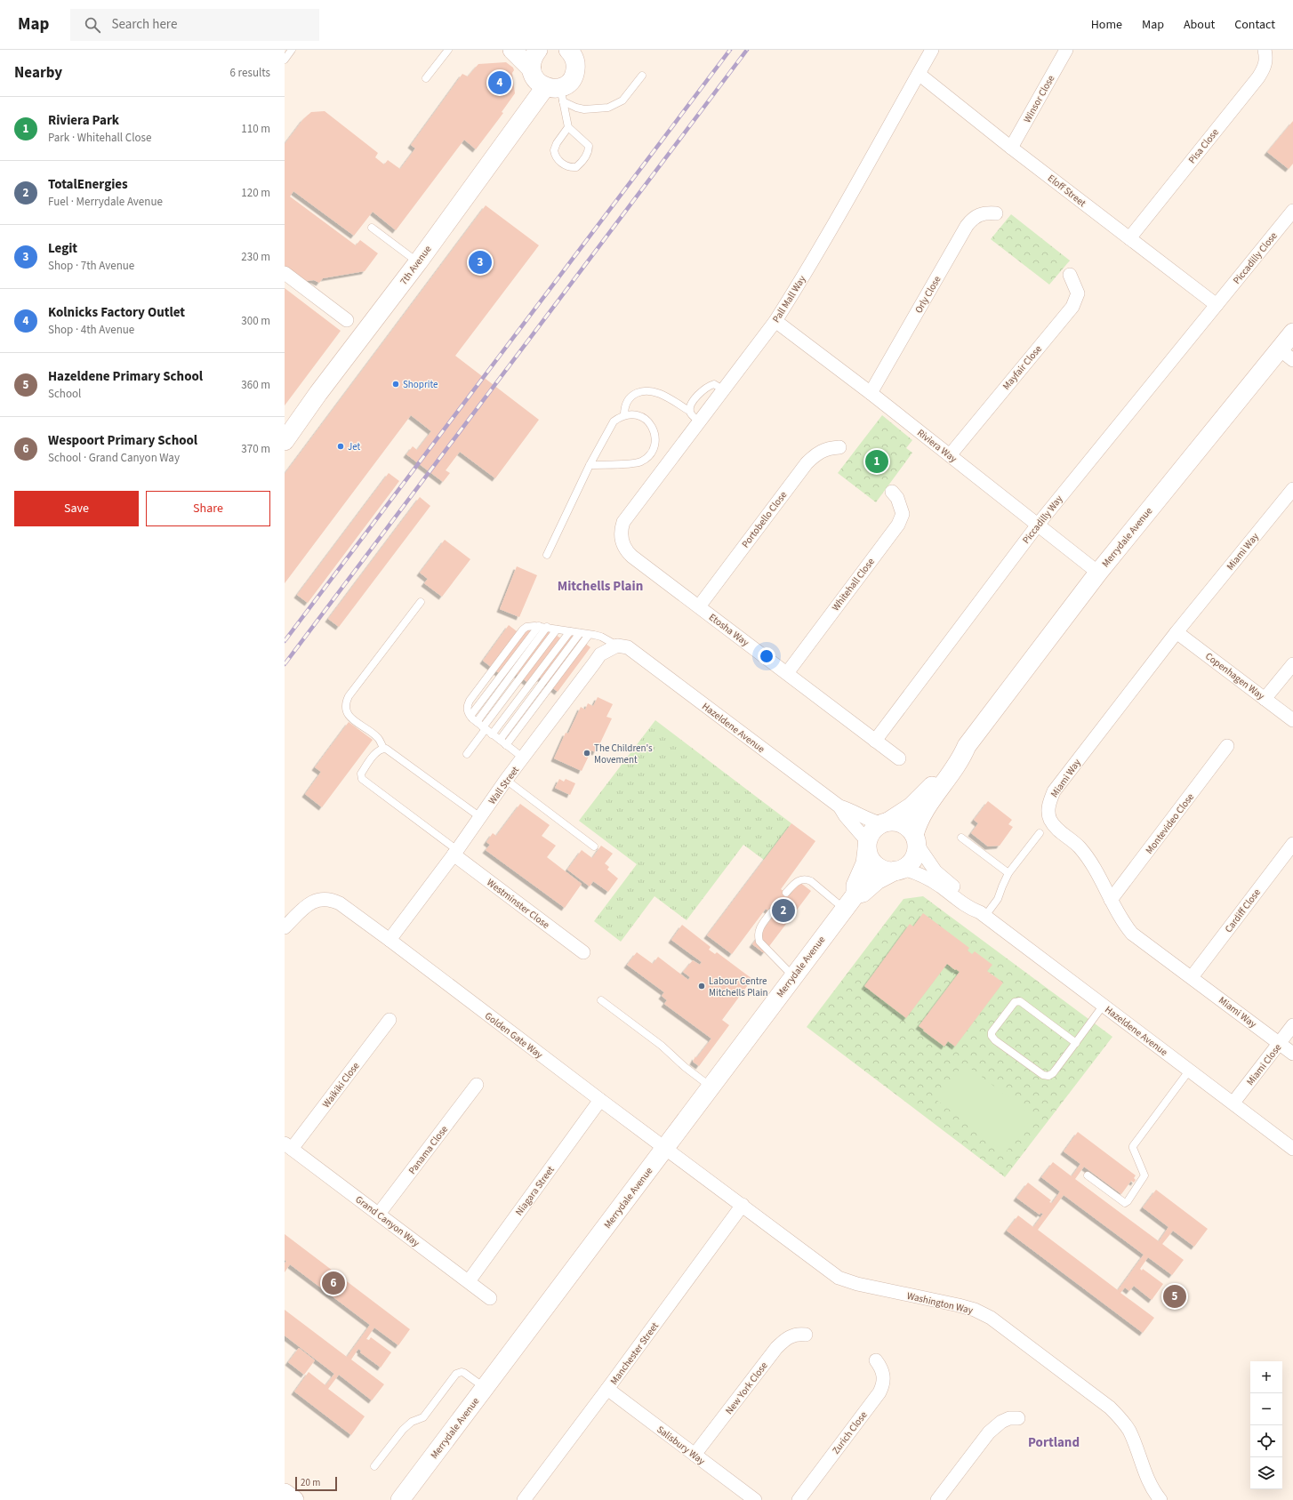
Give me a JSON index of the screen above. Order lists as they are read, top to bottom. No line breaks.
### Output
{"streets":{"street":["Winsor Close","Pisa Close","Eloff Street","Piccadilly Close","7th Avenue","Orly Close","Pall Mall Way","Mayfair Close","Riviera Way","Portobello Close","Piccadilly Way","Merrydale Avenue","Miami Way","Whitehall Close","Etosha Way","Copenhagen Way","Hazeldene Avenue","Wall Street","Montevideo Close","Westminster Close","Cardiff Close","Golden Gate Way","Miami Close","Waikiki Close","Panama Close","Niagara Street","Grand Canyon Way","Washington Way","Manchester Street","New York Close","Zurich Close","Salisbury Way"]},"crossings":[["Winsor Close","Eloff Street"],["Pisa Close","Eloff Street"],["Eloff Street","Piccadilly Close"],["Eloff Street","Pall Mall Way"],["Eloff Street","Piccadilly Way"],["Piccadilly Close","Piccadilly Way"],["Orly Close","Riviera Way"],["Pall Mall Way","Riviera Way"],["Pall Mall Way","Etosha Way"],["Mayfair Close","Riviera Way"],["Riviera Way","Piccadilly Way"],["Riviera Way","Merrydale Avenue"],["Portobello Close","Etosha Way"],["Piccadilly Way","Etosha Way"],["Merrydale Avenue","Hazeldene Avenue"],["Merrydale Avenue","Golden Gate Way"],["Miami Way","Copenhagen Way"],["Miami Way","Montevideo Close"],["Miami Way","Cardiff Close"],["Miami Way","Miami Close"],["Whitehall Close","Etosha Way"],["Hazeldene Avenue","Wall Street"],["Hazeldene Avenue","Miami Close"],["Wall Street","Westminster Close"],["Wall Street","Golden Gate Way"],["Golden Gate Way","Niagara Street"],["Golden Gate Way","Washington Way"],["Golden Gate Way","Manchester Street"],["Waikiki Close","Grand Canyon Way"],["Panama Close","Grand Canyon Way"],["Niagara Street","Grand Canyon Way"],["Washington Way","Manchester Street"],["Manchester Street","Salisbury Way"],["New York Close","Salisbury Way"]],"districts":["Mitchells Plain","Portland"],"places":["Shoprite","Jet","The Children's Movement","Labour Centre Mitchells Plain"],"scale_bar":"20 m","page":{"header":"Map","search":"Search here","nav":["Home","Map","About","Contact"],"heading":["Nearby","6 results"],"pins":["4","3","1","2","6","5"],"list":[{"mark":"1","name":"Riviera Park","note":"Park · Whitehall Close","value":"110 m"},{"mark":"2","name":"TotalEnergies","note":"Fuel · Merrydale Avenue","value":"120 m"},{"mark":"3","name":"Legit","note":"Shop · 7th Avenue","value":"230 m"},{"mark":"4","name":"Kolnicks Factory Outlet","note":"Shop · 4th Avenue","value":"300 m"},{"mark":"5","name":"Hazeldene Primary School","note":"School","value":"360 m"},{"mark":"6","name":"Wespoort Primary School","note":"School · Grand Canyon Way","value":"370 m"}],"buttons":["Save","Share"],"map_buttons":["+","−"],"scale":"20 m"}}
